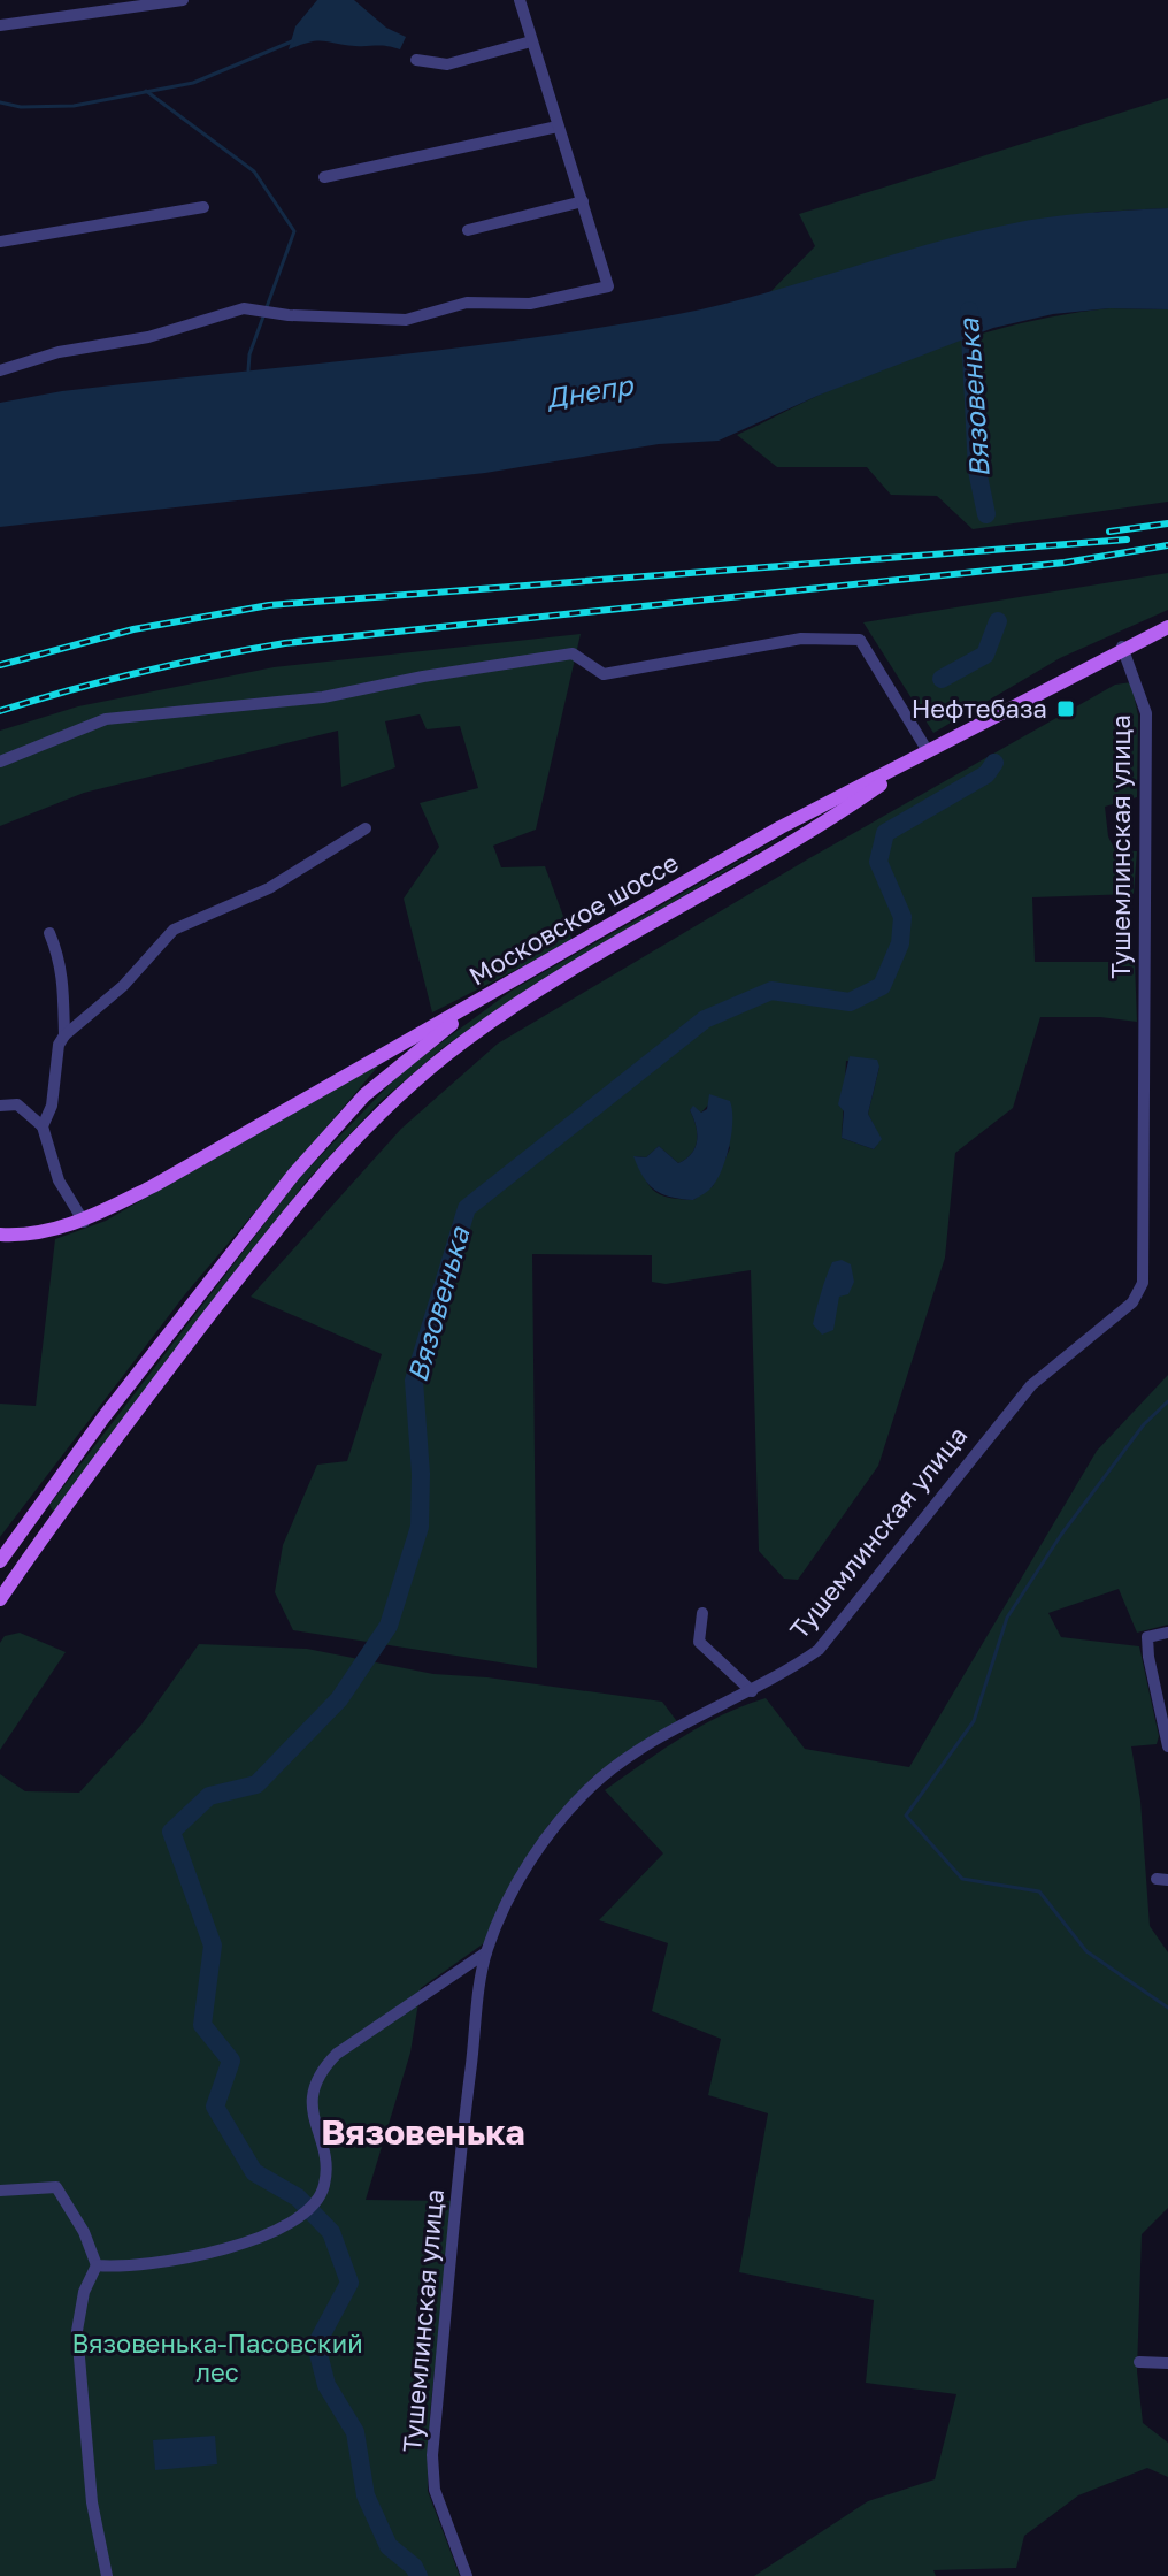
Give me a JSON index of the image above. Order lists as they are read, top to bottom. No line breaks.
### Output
{"streets":{"main road":["Московское шоссе"],"street":["Тушемлинская улица"]},"crossings":[["Тушемлинская улица","Московское шоссе"]],"districts":["Вязовенька"],"water":["Днепр","Вязовенька"],"parks":["Вязовенька-Пасовский лес"],"places":{"transit":["Нефтебаза"]}}
